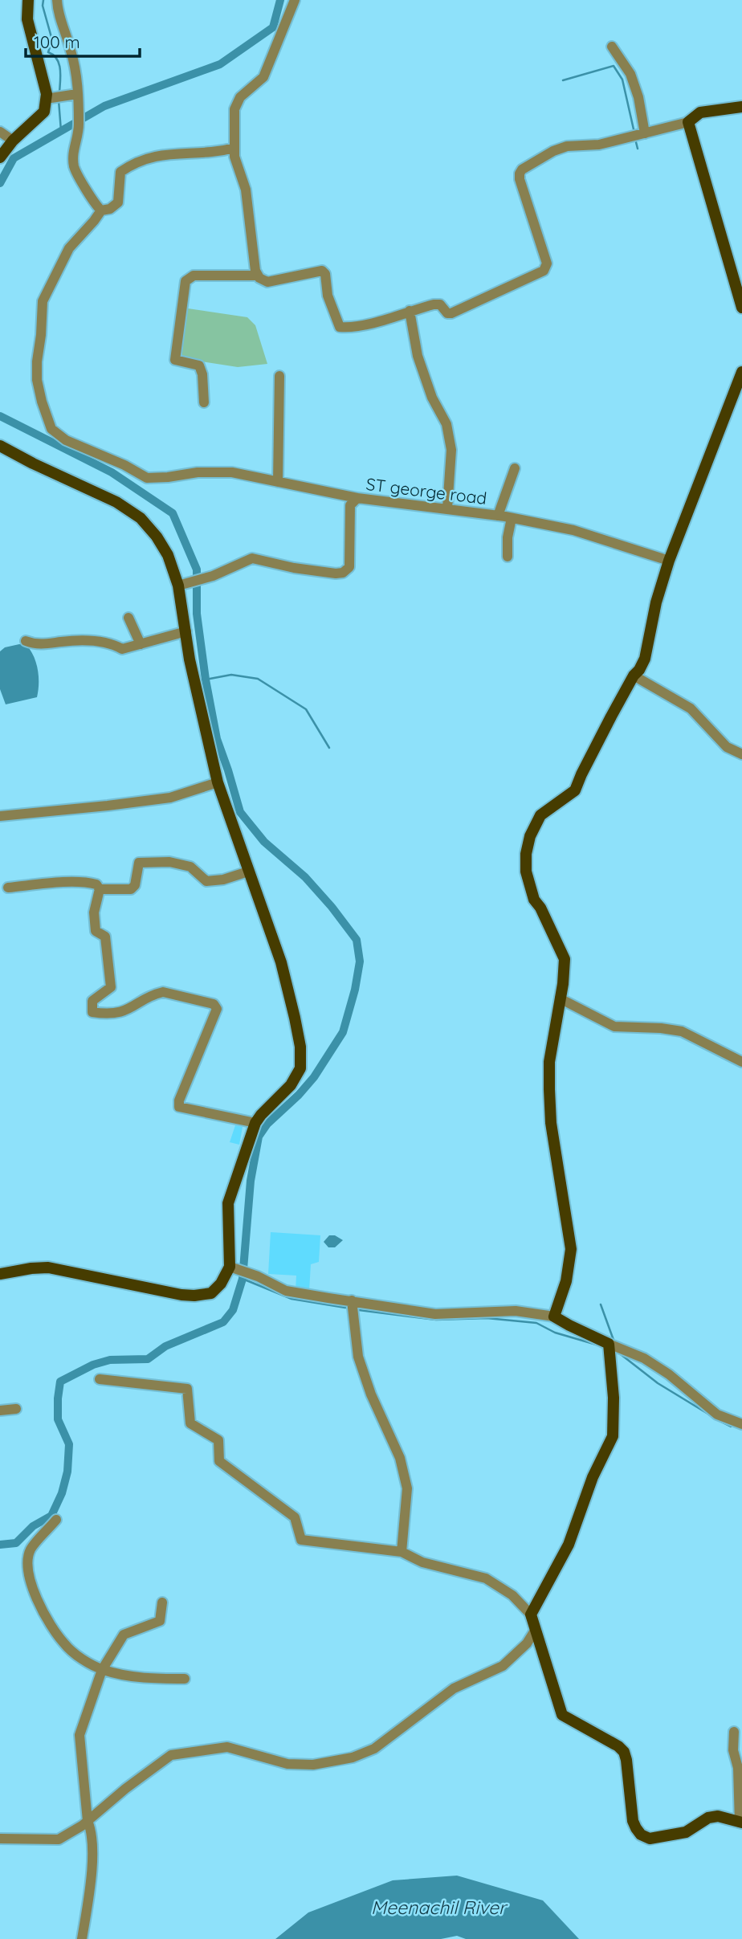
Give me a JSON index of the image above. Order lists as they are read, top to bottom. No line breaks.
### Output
{"streets":{"street":["ST george road"]},"water":["Meenachil River"],"scale_bar":"100 m"}
